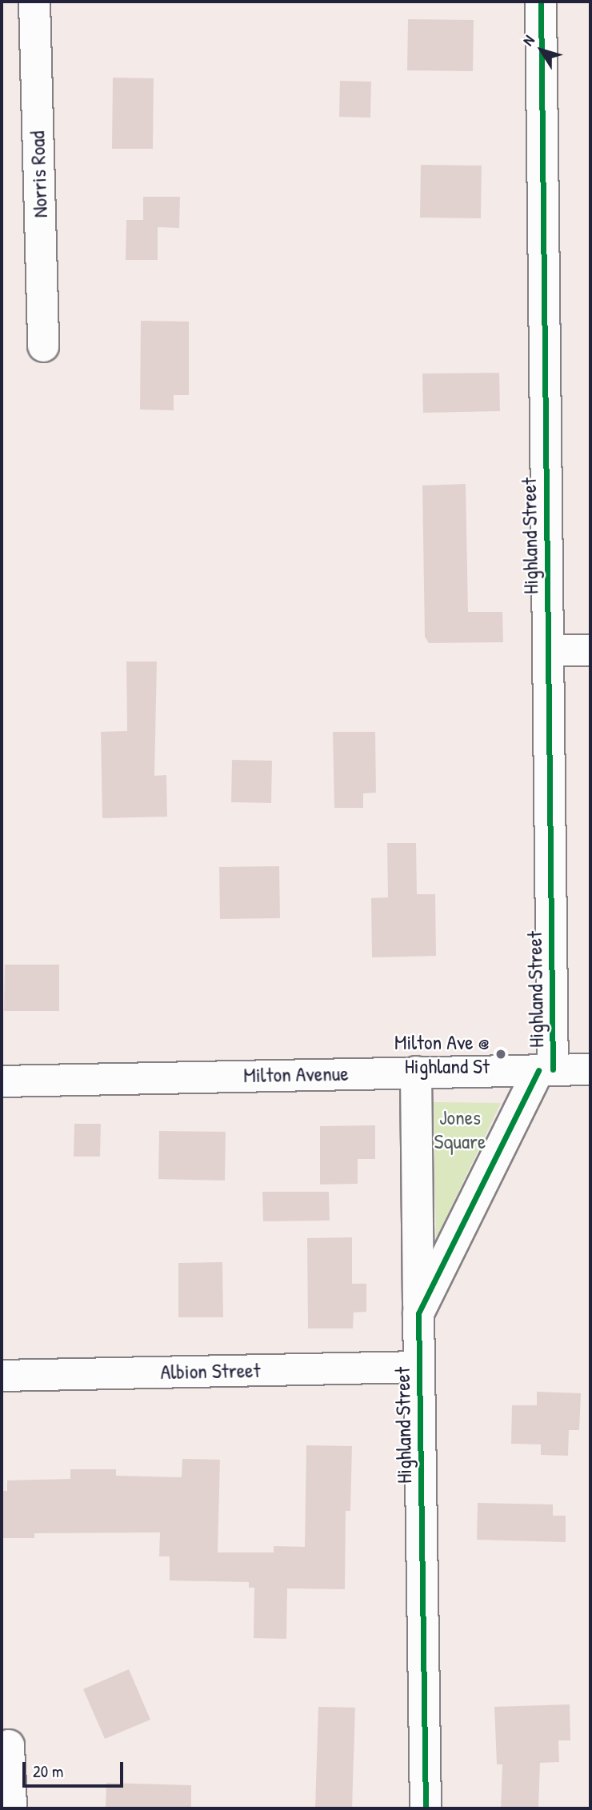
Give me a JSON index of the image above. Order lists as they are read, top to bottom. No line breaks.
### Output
{"streets":{"street":["Norris Road","Highland Street","Milton Avenue","Albion Street"]},"crossings":[["Highland Street","Milton Avenue"],["Highland Street","Albion Street"]],"parks":["Jones Square"],"places":["Milton Ave @ Highland St"],"scale_bar":"20 m","north":"top left"}
